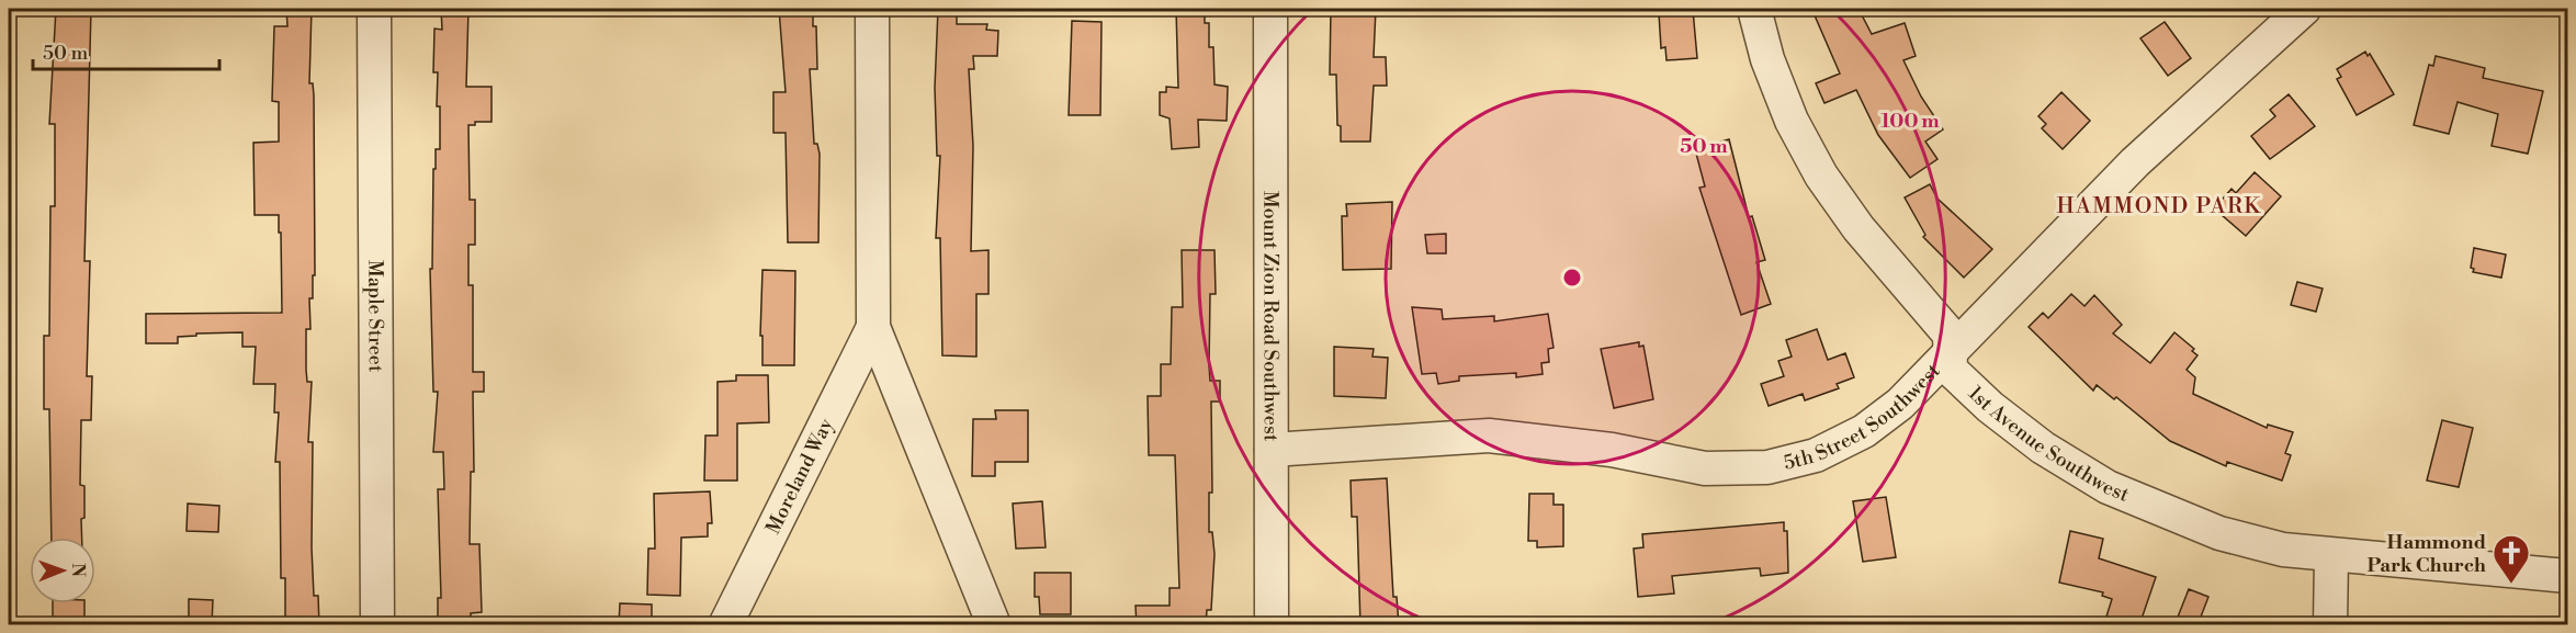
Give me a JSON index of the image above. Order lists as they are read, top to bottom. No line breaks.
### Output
{"streets":{"street":["Maple Street","Mount Zion Road Southwest","5th Street Southwest","1st Avenue Southwest","Moreland Way"]},"crossings":[["Mount Zion Road Southwest","5th Street Southwest"],["5th Street Southwest","1st Avenue Southwest"]],"districts":["HAMMOND PARK"],"places":{"church":["Hammond Park Church"]},"scale_bar":"50 m","north":"right","rings":["100 m","50 m"]}
